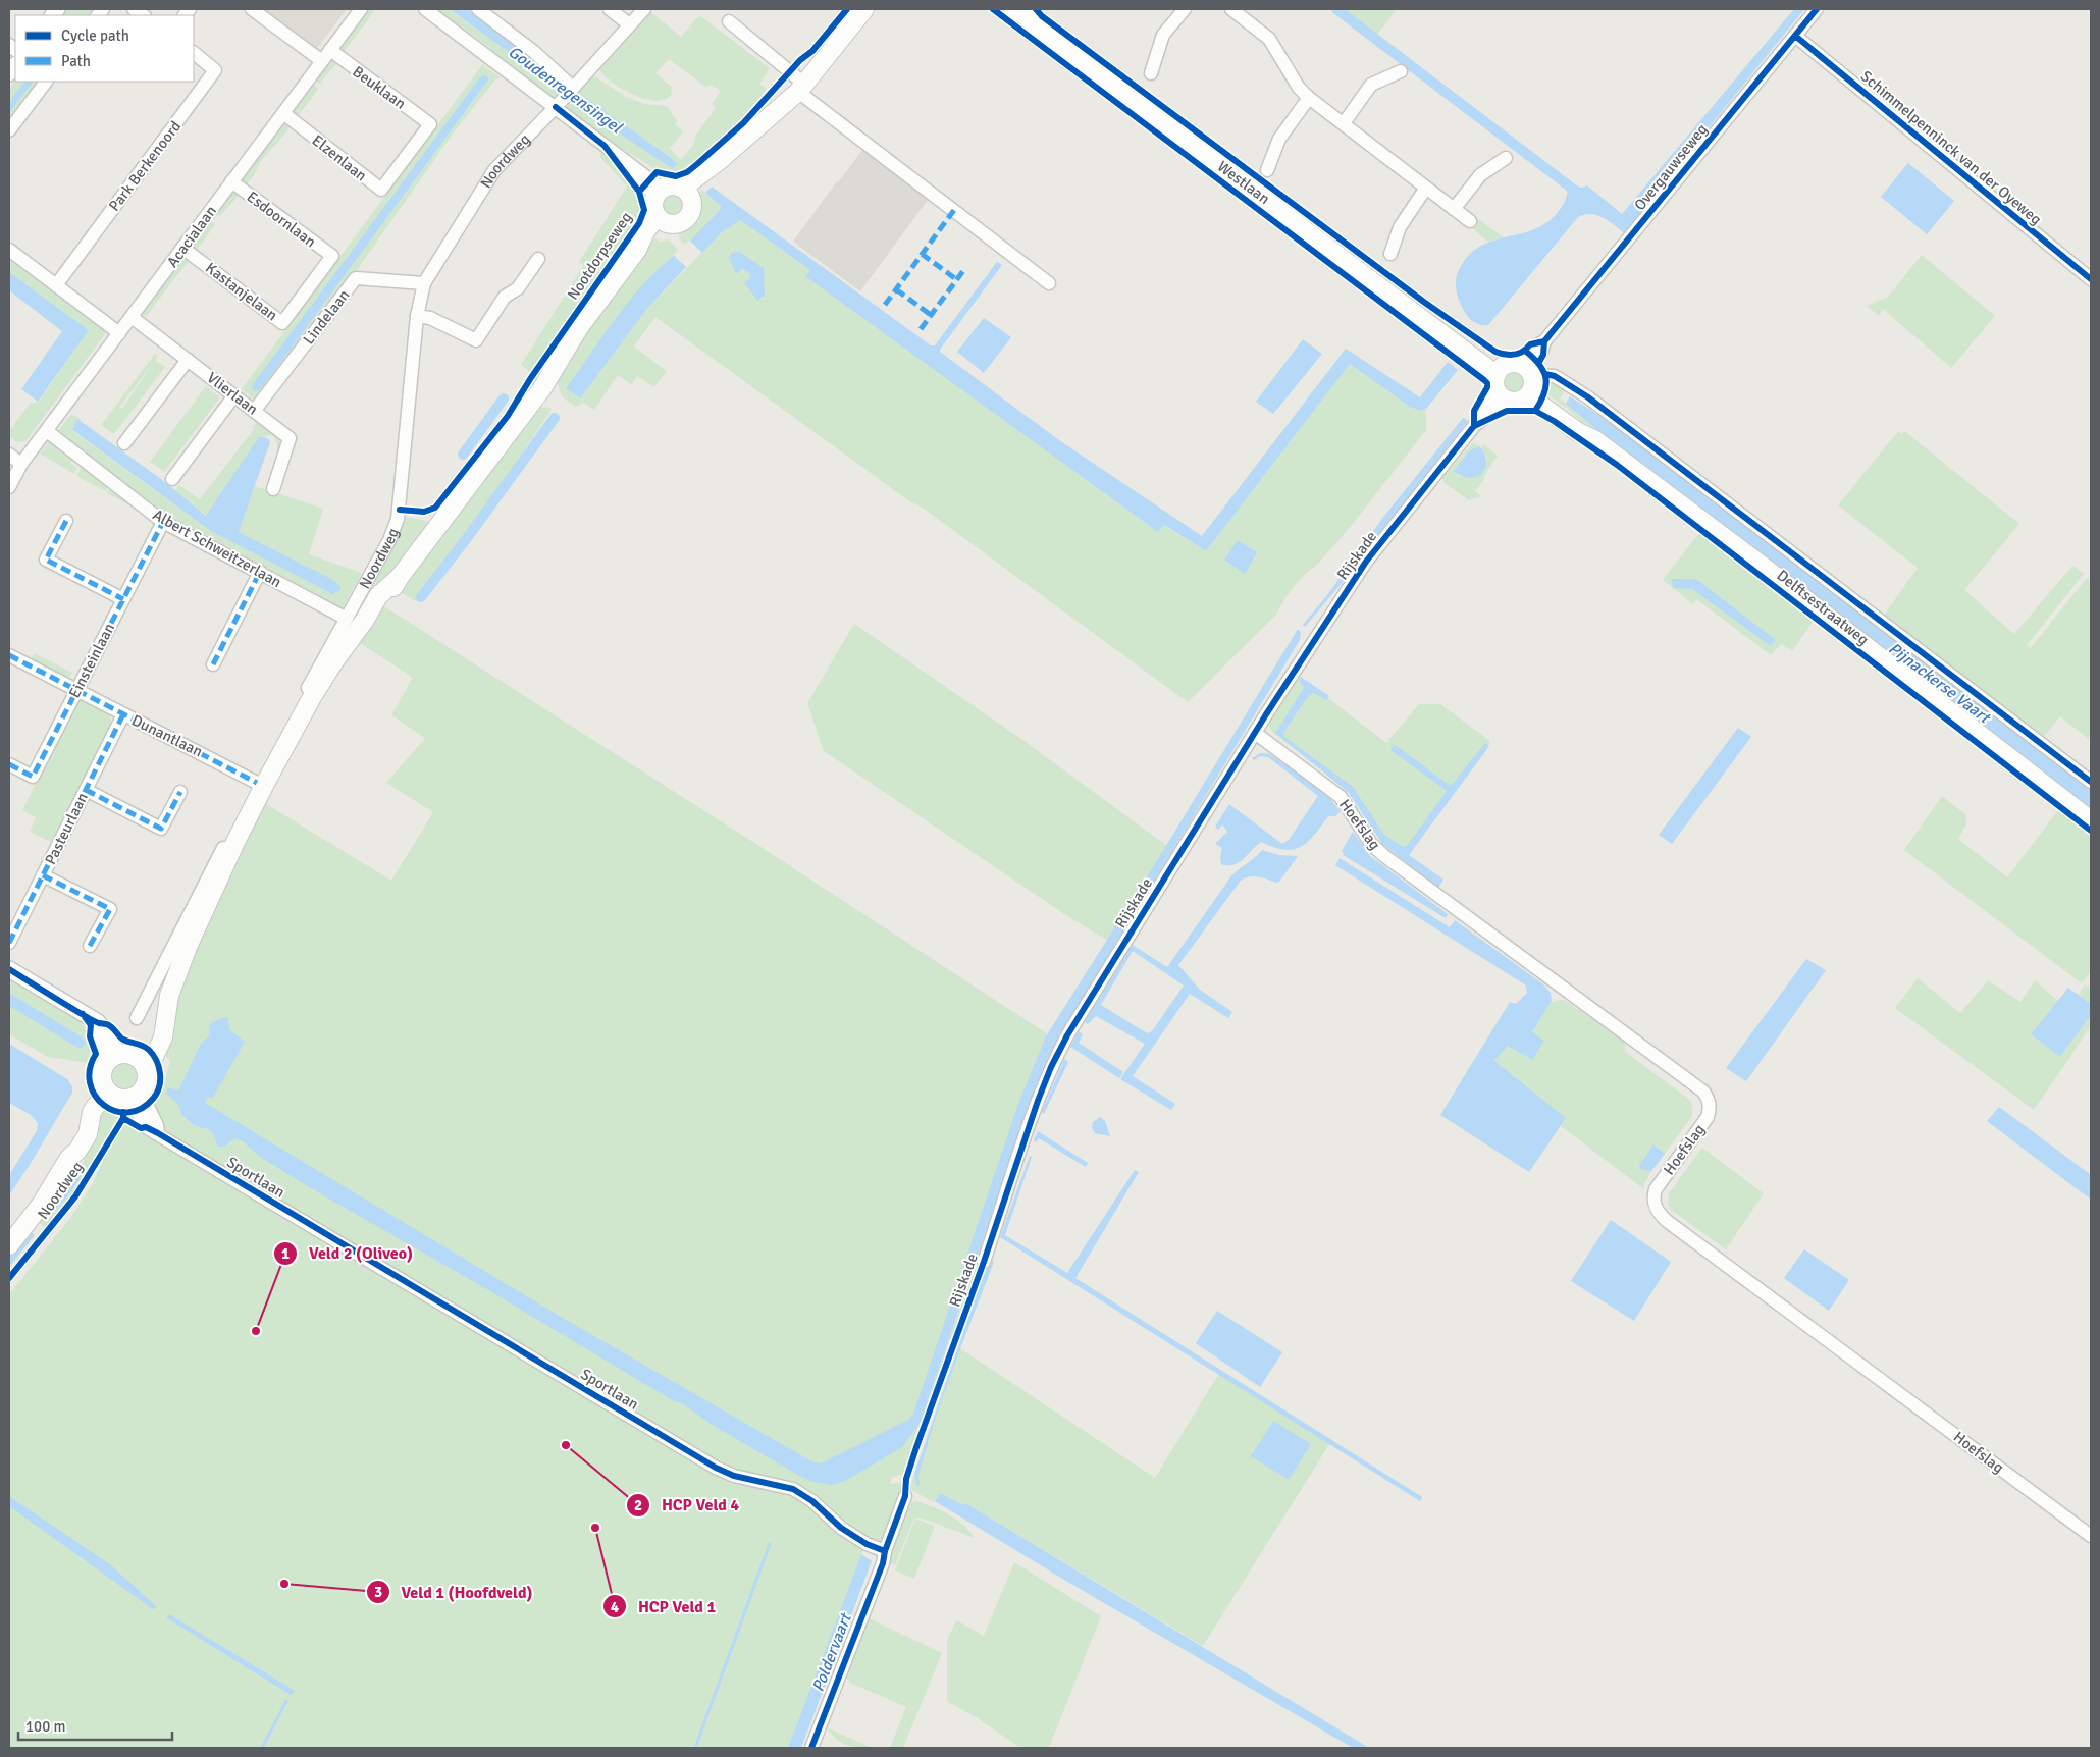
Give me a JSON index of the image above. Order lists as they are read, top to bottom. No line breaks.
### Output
{"streets":{"main road":["Noordweg","Westlaan","Nootdorpseweg","Delftsestraatweg"],"street":["Beuklaan","Schimmelpenninck van der Oyeweg","Elzenlaan","Park Berkenoord","Overgauwseweg","Esdoornlaan","Acacialaan","Kastanjelaan","Lindelaan","Vlierlaan","Albert Schweitzerlaan","Rijskade","Einsteinlaan","Dunantlaan","Hoefslag","Pasteurlaan","Sportlaan"]},"crossings":[["Beuklaan","Elzenlaan"],["Beuklaan","Acacialaan"],["Schimmelpenninck van der Oyeweg","Overgauwseweg"],["Elzenlaan","Acacialaan"],["Noordweg","Nootdorpseweg"],["Noordweg","Lindelaan"],["Noordweg","Albert Schweitzerlaan"],["Noordweg","Dunantlaan"],["Noordweg","Sportlaan"],["Overgauwseweg","Westlaan"],["Overgauwseweg","Rijskade"],["Overgauwseweg","Delftsestraatweg"],["Westlaan","Rijskade"],["Westlaan","Delftsestraatweg"],["Esdoornlaan","Acacialaan"],["Esdoornlaan","Kastanjelaan"],["Acacialaan","Kastanjelaan"],["Acacialaan","Vlierlaan"],["Acacialaan","Albert Schweitzerlaan"],["Nootdorpseweg","Sportlaan"],["Lindelaan","Vlierlaan"],["Albert Schweitzerlaan","Einsteinlaan"],["Rijskade","Delftsestraatweg"],["Rijskade","Hoefslag"],["Einsteinlaan","Dunantlaan"],["Dunantlaan","Pasteurlaan"]],"water":["Goudenregensingel","Pijnackerse Vaart","Poldervaart"],"places":["Veld 2 (Oliveo)","HCP Veld 4","HCP Veld 1","Veld 1 (Hoofdveld)"],"legend":["Cycle path","Path"],"scale_bar":"100 m"}
